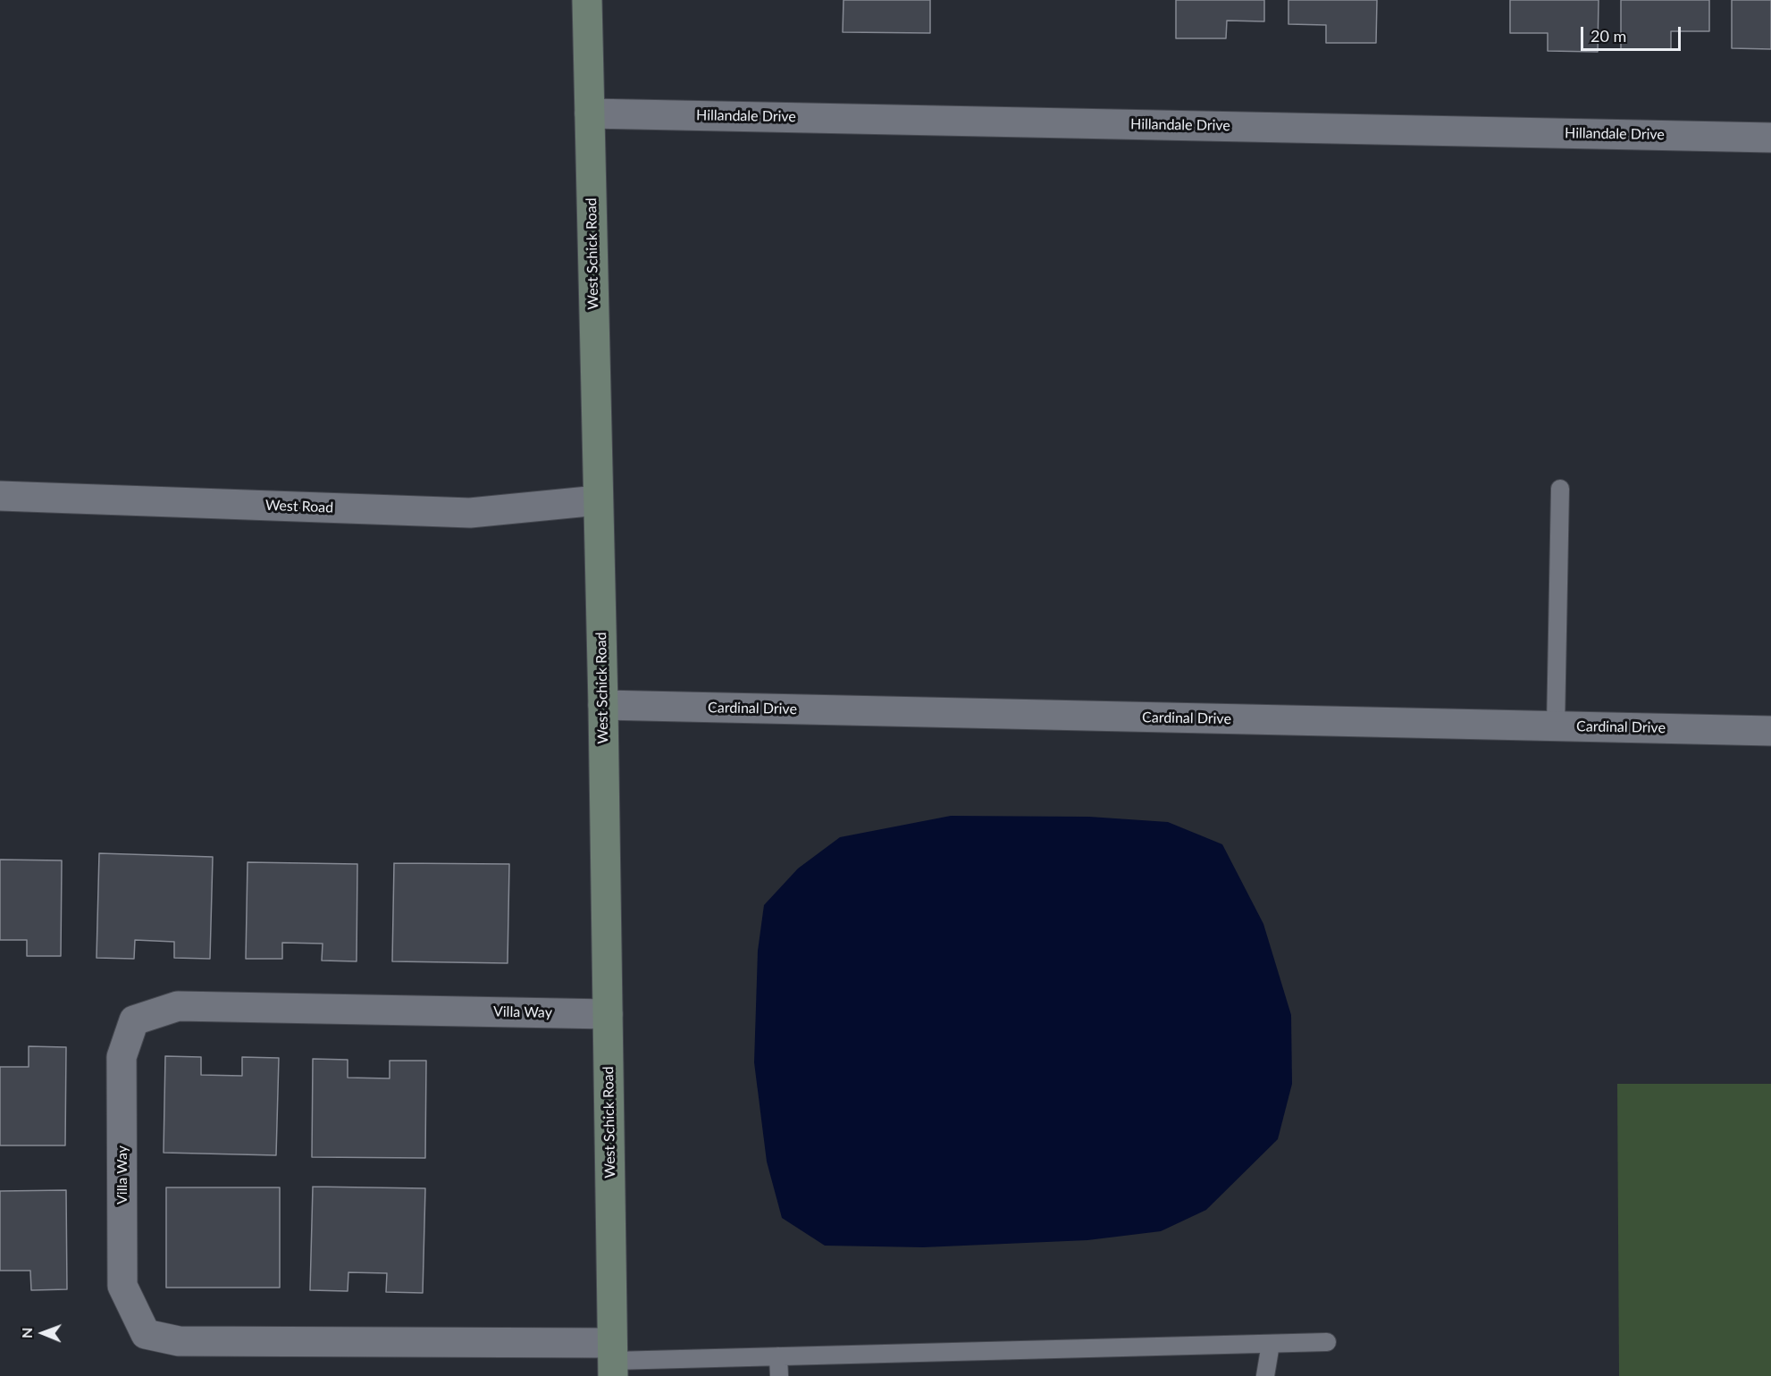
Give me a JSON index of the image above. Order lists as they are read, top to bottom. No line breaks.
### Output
{"streets":{"street":["Hillandale Drive","West Schick Road","West Road","Cardinal Drive","Villa Way"]},"crossings":[["Hillandale Drive","West Schick Road"],["West Schick Road","West Road"],["West Schick Road","Cardinal Drive"],["West Schick Road","Villa Way"]],"scale_bar":"20 m","north":"left"}
